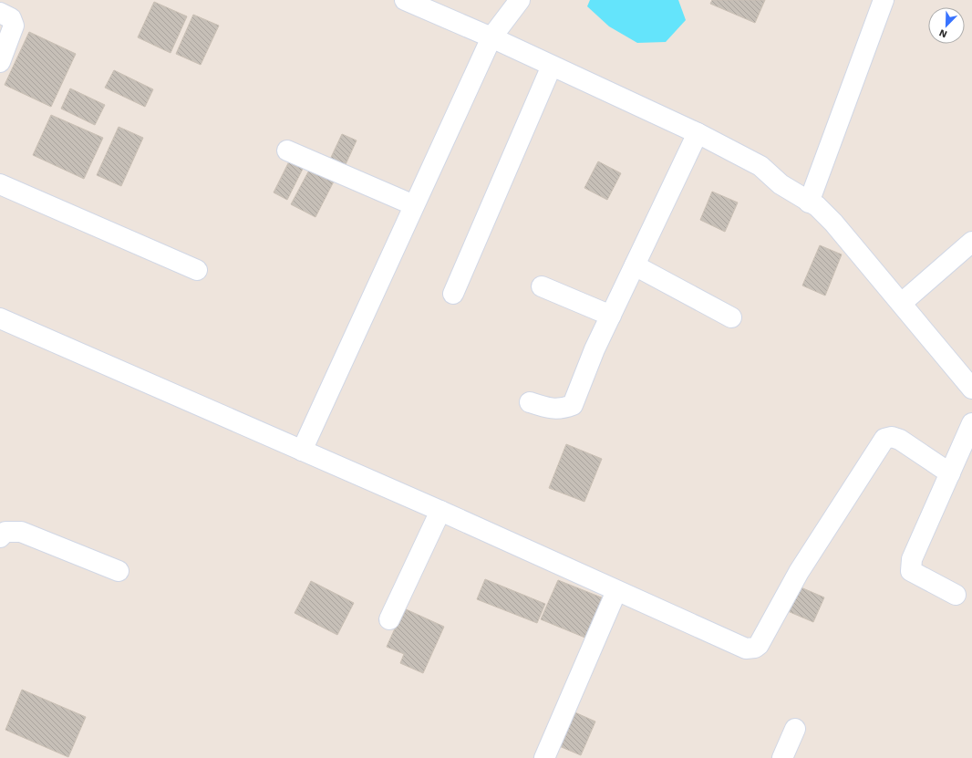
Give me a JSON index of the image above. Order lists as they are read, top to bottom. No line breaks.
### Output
{"north":"bottom left"}
